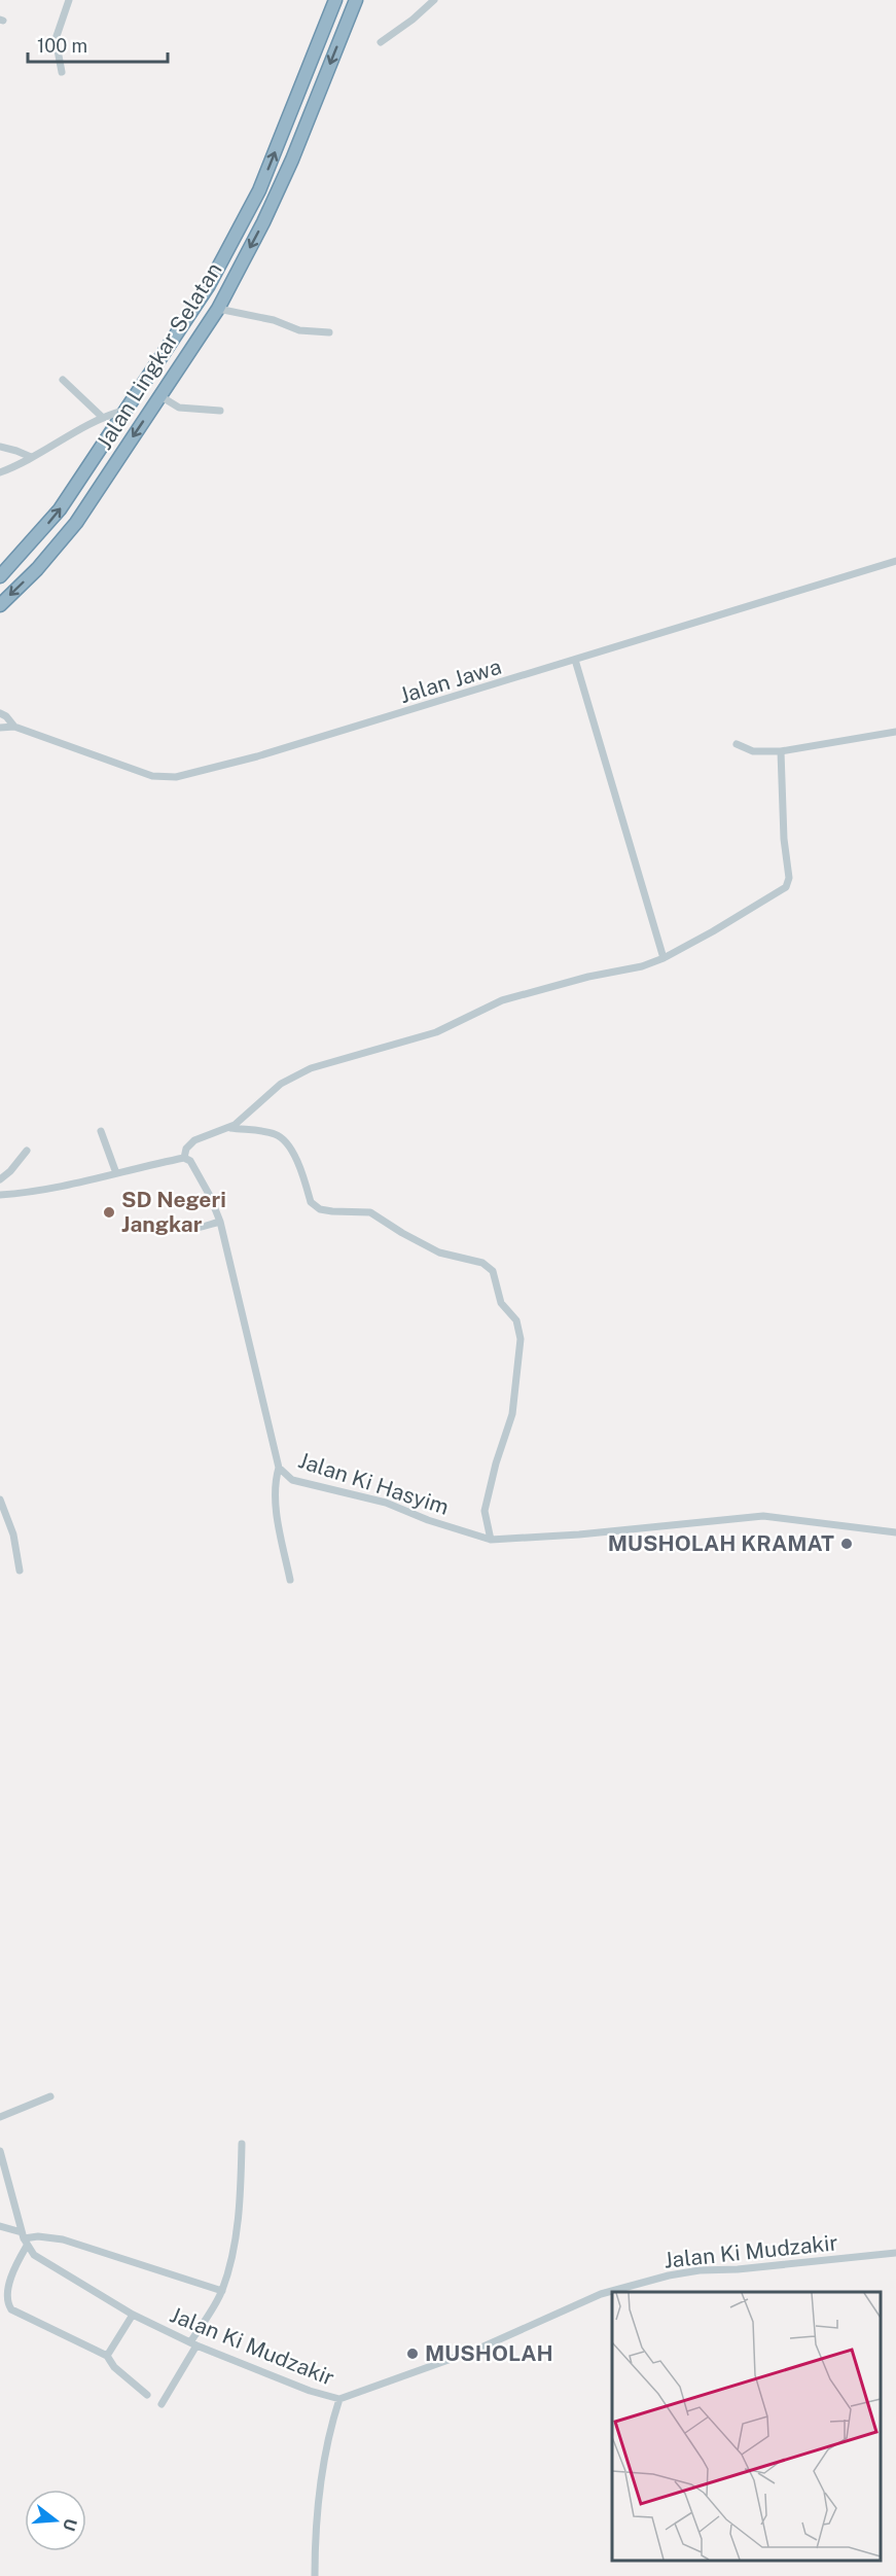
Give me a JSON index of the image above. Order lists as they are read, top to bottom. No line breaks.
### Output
{"streets":{"highway":["Jalan Lingkar Selatan"],"street":["Jalan Jawa","Jalan Ki Hasyim","Jalan Ki Mudzakir"]},"places":["SD Negeri Jangkar","MUSHOLAH KRAMAT","MUSHOLAH"],"scale_bar":"100 m","north":"right"}
